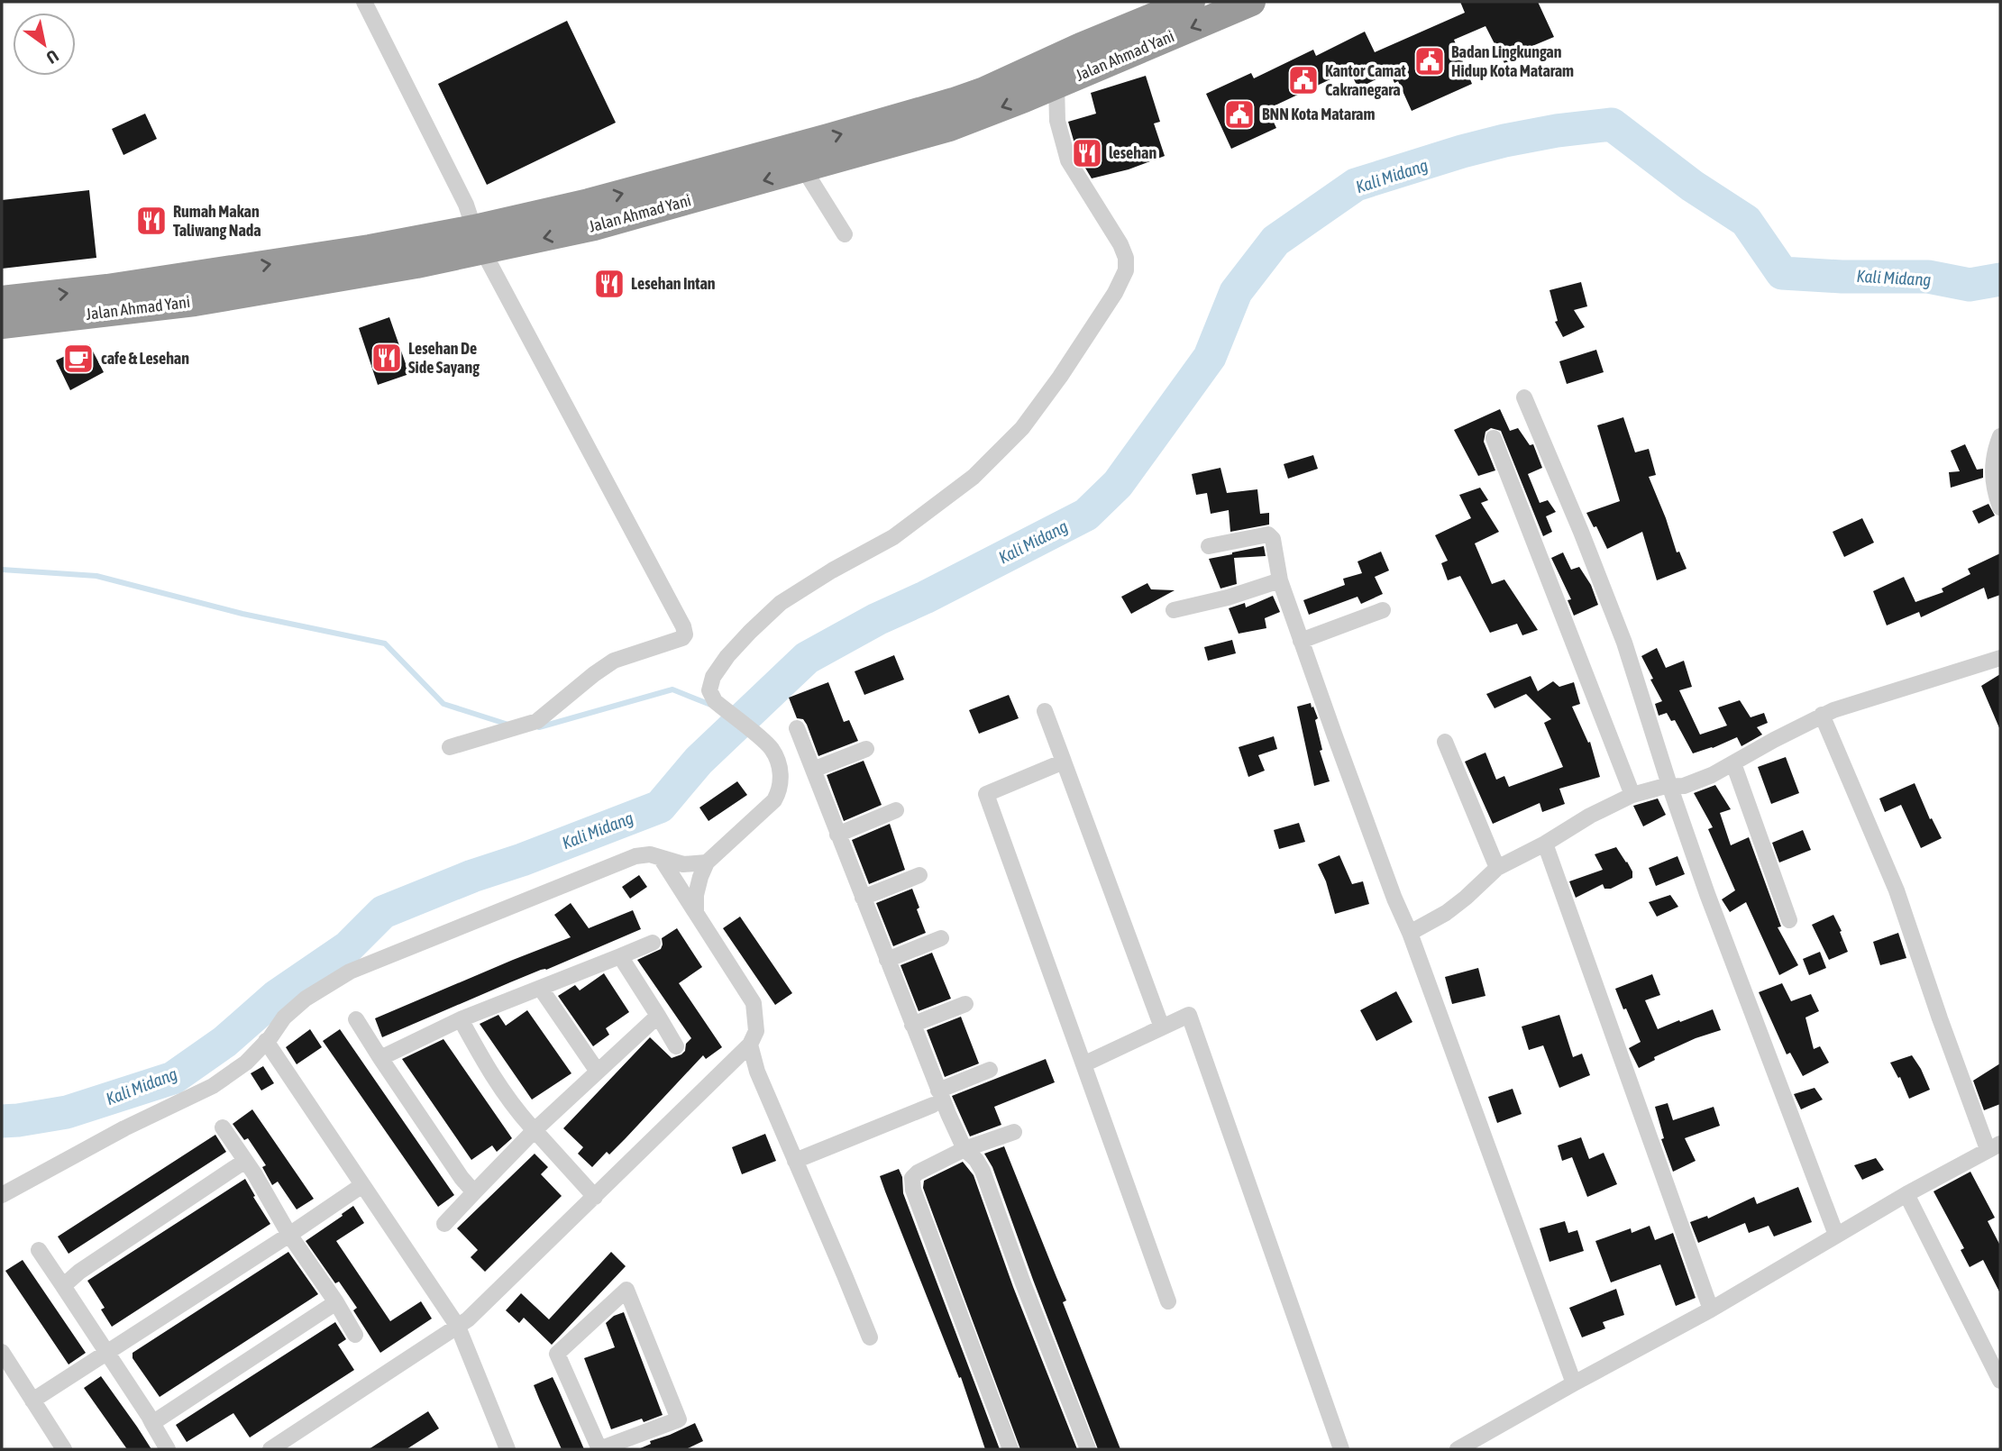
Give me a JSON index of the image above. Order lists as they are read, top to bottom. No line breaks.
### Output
{"streets":{"highway":["Jalan Ahmad Yani"]},"water":["Kali Midang"],"places":{"public building":["Badan Lingkungan Hidup Kota Mataram","Kantor Camat Cakranegara","BNN Kota Mataram"],"restaurant":["lesehan","Rumah Makan Taliwang Nada","Lesehan Intan","Lesehan De Side Sayang"],"cafe":["cafe & Lesehan"]},"north":"bottom right"}
